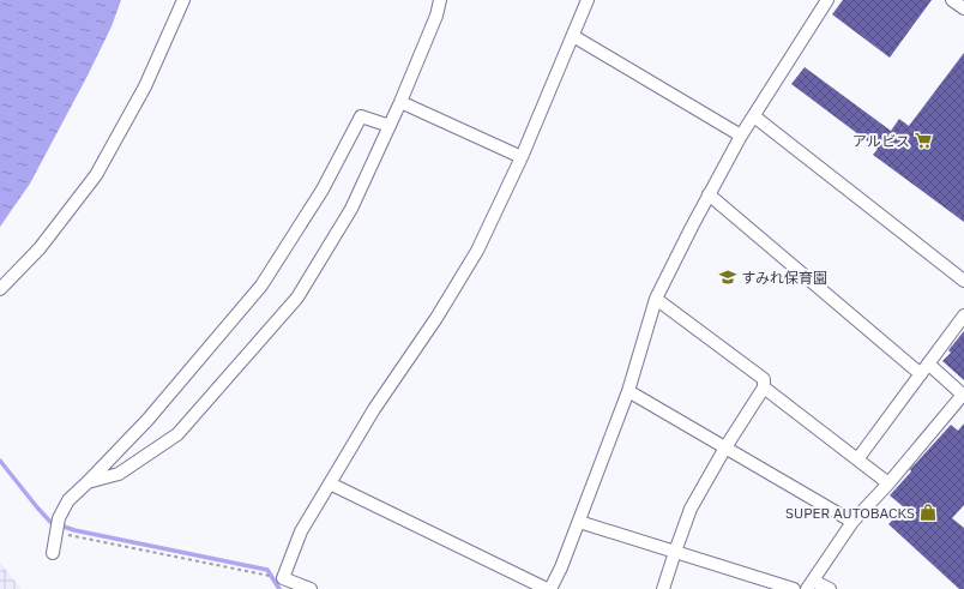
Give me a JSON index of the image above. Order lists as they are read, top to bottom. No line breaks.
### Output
{"places":{"supermarket":["アルビス"],"school or university":["すみれ保育園"],"shop":["SUPER AUTOBACKS"]}}
